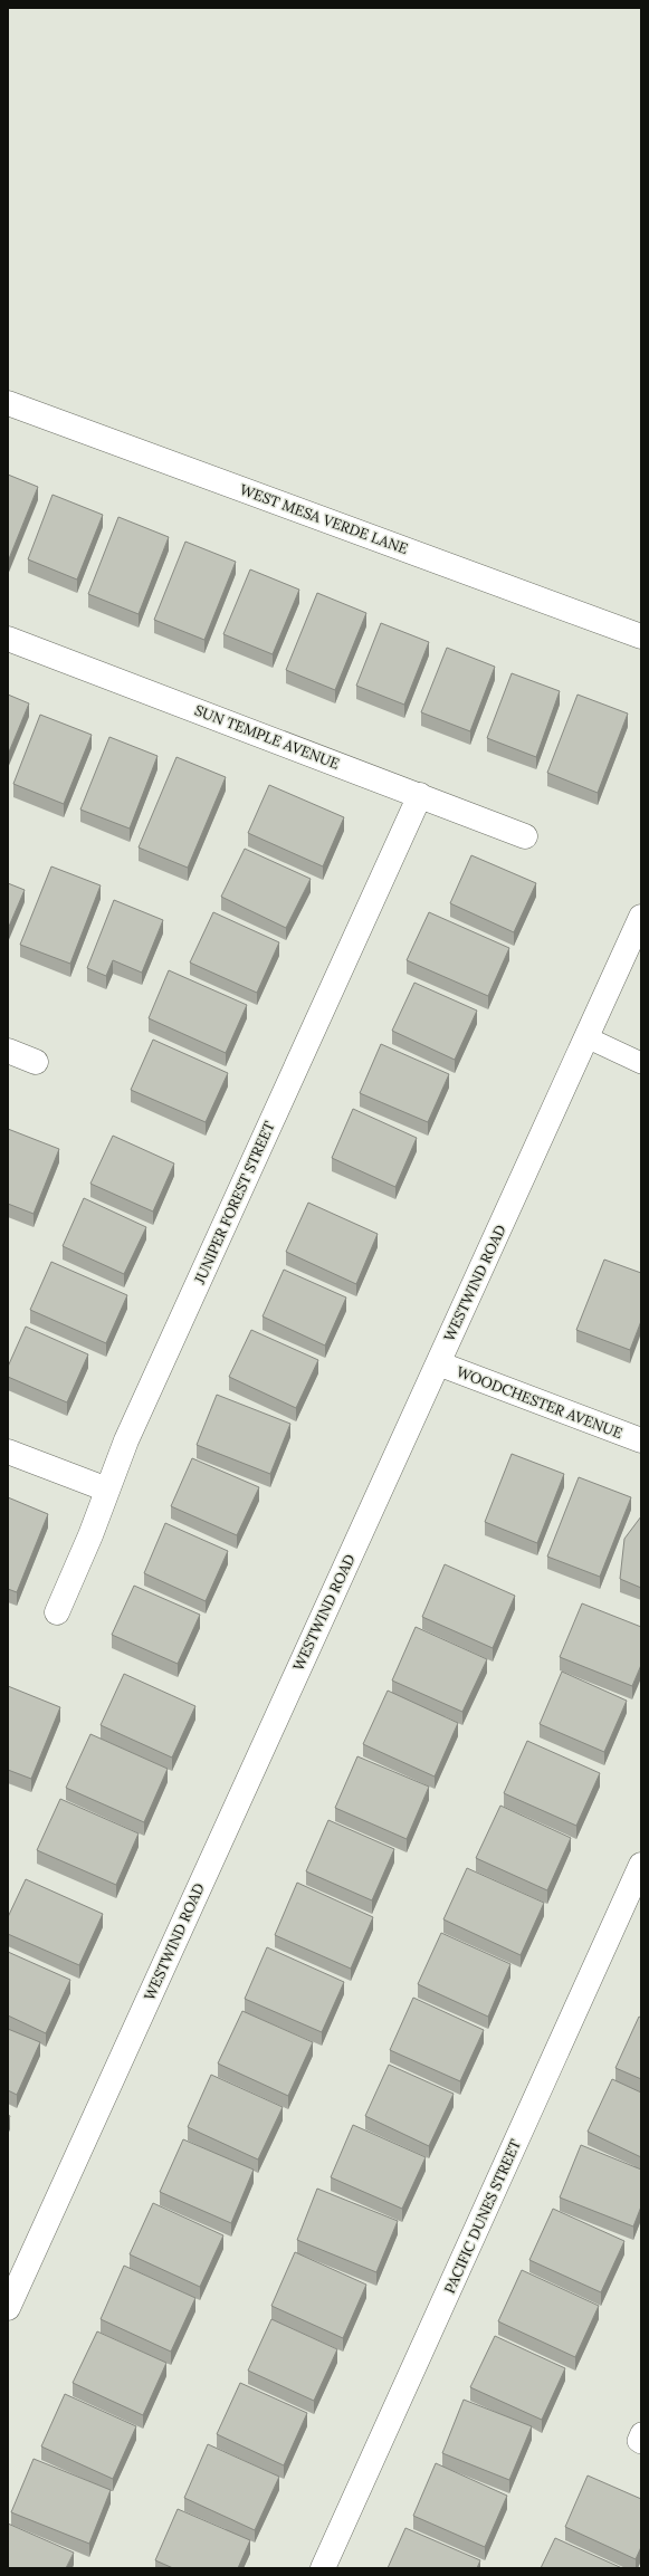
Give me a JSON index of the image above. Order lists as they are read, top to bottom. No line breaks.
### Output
{"streets":{"street":["WEST MESA VERDE LANE","SUN TEMPLE AVENUE","JUNIPER FOREST STREET","WESTWIND ROAD","WOODCHESTER AVENUE","PACIFIC DUNES STREET"]},"crossings":[["SUN TEMPLE AVENUE","JUNIPER FOREST STREET"],["WESTWIND ROAD","WOODCHESTER AVENUE"]]}
